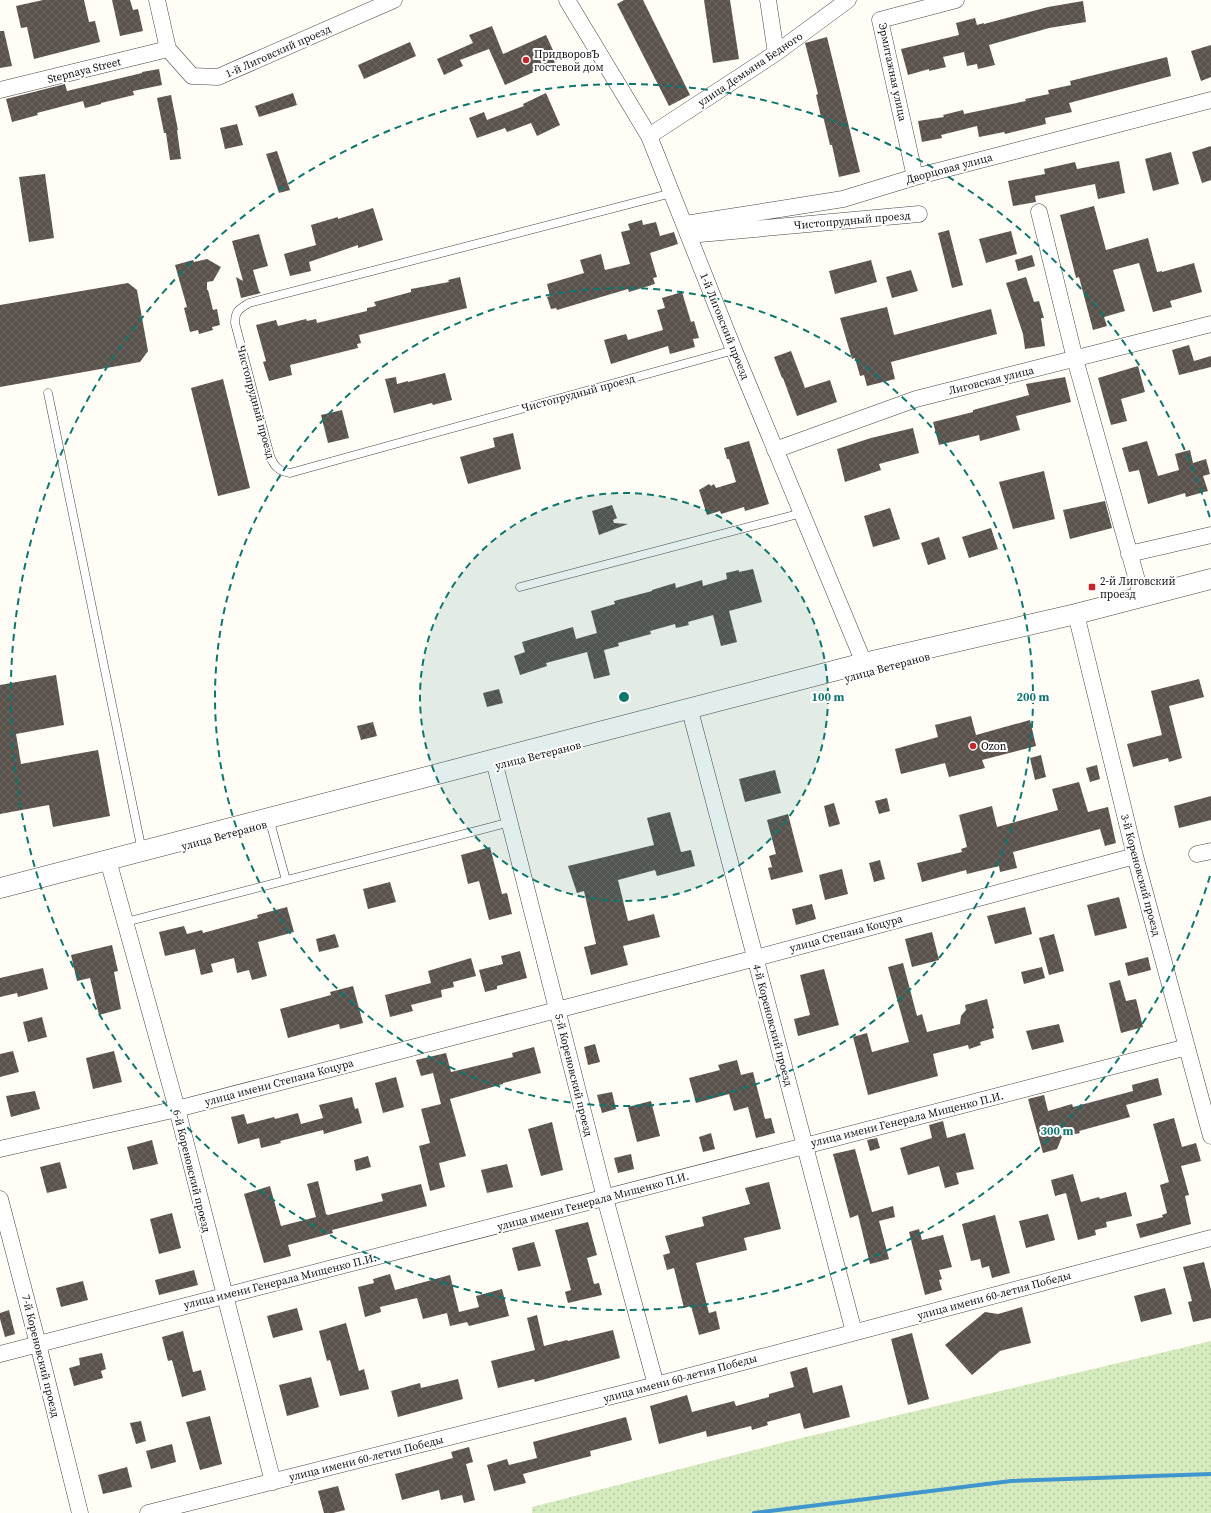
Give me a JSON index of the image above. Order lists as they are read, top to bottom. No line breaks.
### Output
{"streets":{"street":["1-й Лиговский проезд","улица Демьяна Бедного","Stepnaya Street","Эрмитажная улица","Дворцовая улица","Чистопрудный проезд","Лиговская улица","улица Ветеранов","3-й Кореновский проезд","улица Степана Коцура","4-й Кореновский проезд","5-й Кореновский проезд","улица имени Степана Коцура","улица имени Генерала Мищенко П.И.","6-й Кореновский проезд","улица имени 60-летия Победы","7-й Кореновский проезд"]},"crossings":[["1-й Лиговский проезд","улица Демьяна Бедного"],["1-й Лиговский проезд","Stepnaya Street"],["1-й Лиговский проезд","Дворцовая улица"],["1-й Лиговский проезд","Чистопрудный проезд"],["1-й Лиговский проезд","Лиговская улица"],["1-й Лиговский проезд","улица Ветеранов"],["Эрмитажная улица","Дворцовая улица"],["Дворцовая улица","Чистопрудный проезд"],["улица Ветеранов","3-й Кореновский проезд"],["улица Ветеранов","4-й Кореновский проезд"],["улица Ветеранов","5-й Кореновский проезд"],["улица Ветеранов","6-й Кореновский проезд"],["3-й Кореновский проезд","улица Степана Коцура"],["3-й Кореновский проезд","улица имени Генерала Мищенко П.И."],["улица Степана Коцура","4-й Кореновский проезд"],["улица Степана Коцура","5-й Кореновский проезд"],["улица Степана Коцура","улица имени Степана Коцура"],["4-й Кореновский проезд","улица имени Генерала Мищенко П.И."],["4-й Кореновский проезд","улица имени 60-летия Победы"],["5-й Кореновский проезд","улица имени Степана Коцура"],["5-й Кореновский проезд","улица имени Генерала Мищенко П.И."],["5-й Кореновский проезд","улица имени 60-летия Победы"],["улица имени Степана Коцура","6-й Кореновский проезд"],["улица имени Генерала Мищенко П.И.","6-й Кореновский проезд"],["улица имени Генерала Мищенко П.И.","7-й Кореновский проезд"],["6-й Кореновский проезд","улица имени 60-летия Победы"]],"places":{"other":["ПридворовЪ гостевой дом","Ozon"],"transit":["2-й Лиговский проезд"]},"rings":["100 m","200 m","300 m"]}
